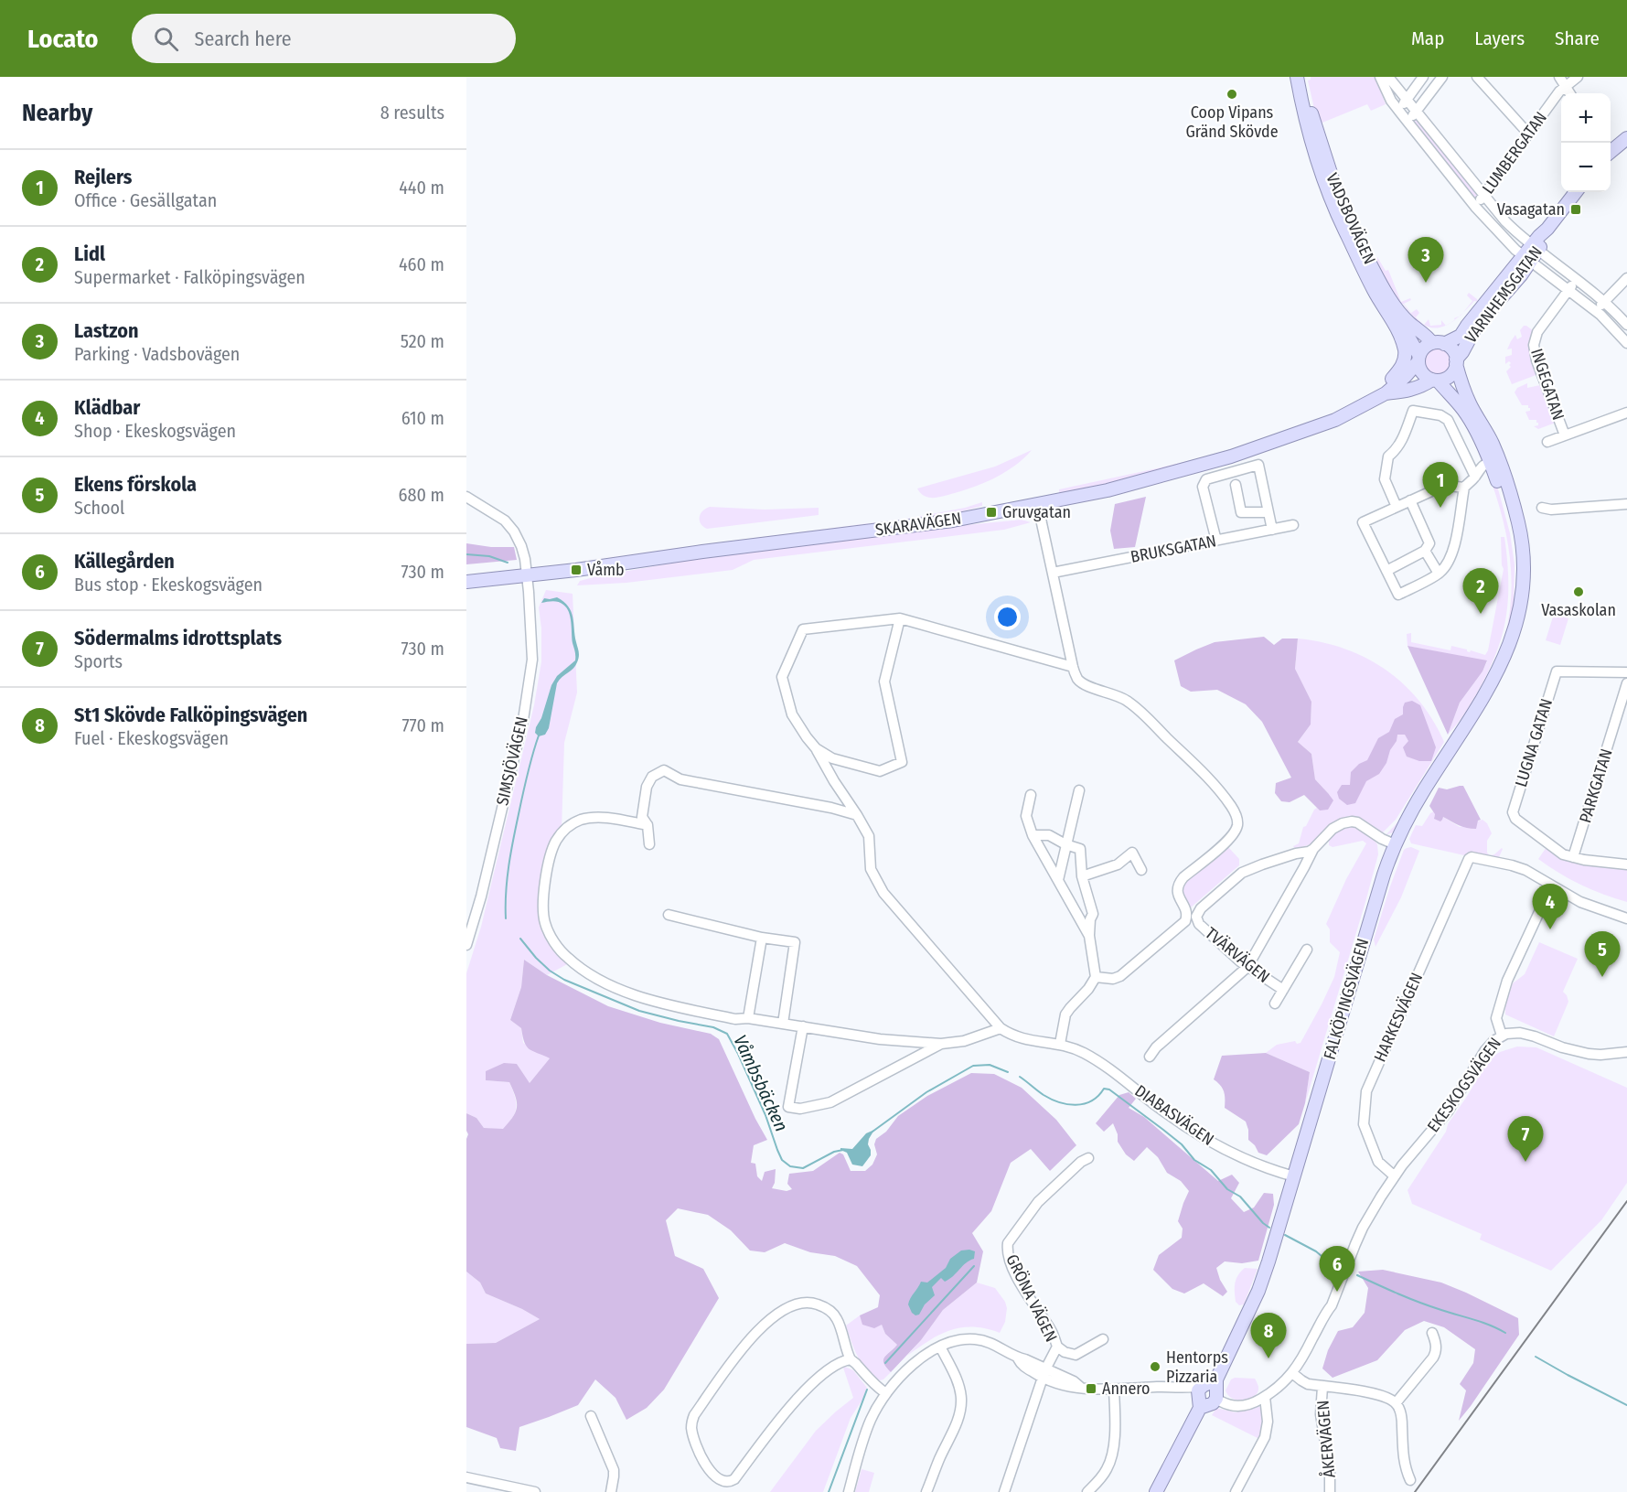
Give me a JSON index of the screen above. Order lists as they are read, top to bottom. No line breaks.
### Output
{"streets":{"main road":["VADSBOVÄGEN","VARNHEMSGATAN","SKARAVÄGEN","FALKÖPINGSVÄGEN"],"street":["LUMBERGATAN","INGEGATAN","BRUKSGATAN","LUGNA GATAN","SIMSJÖVÄGEN","PARKGATAN","TVÄRVÄGEN","HARKESVÄGEN","EKESKOGSVÄGEN","DIABASVÄGEN","GRÖNA VÄGEN","ÅKERVÄGEN"]},"crossings":[["VADSBOVÄGEN","VARNHEMSGATAN"],["VADSBOVÄGEN","SKARAVÄGEN"],["VADSBOVÄGEN","FALKÖPINGSVÄGEN"],["VARNHEMSGATAN","SKARAVÄGEN"],["VARNHEMSGATAN","FALKÖPINGSVÄGEN"],["SKARAVÄGEN","SIMSJÖVÄGEN"],["SKARAVÄGEN","FALKÖPINGSVÄGEN"],["LUGNA GATAN","PARKGATAN"],["FALKÖPINGSVÄGEN","EKESKOGSVÄGEN"],["FALKÖPINGSVÄGEN","DIABASVÄGEN"],["FALKÖPINGSVÄGEN","GRÖNA VÄGEN"],["HARKESVÄGEN","EKESKOGSVÄGEN"],["EKESKOGSVÄGEN","GRÖNA VÄGEN"]],"water":["Våmbsbäcken"],"places":{"other":["Coop Vipans Gränd Skövde","Vasaskolan","Hentorps Pizzaria"],"transit":["Vasagatan","Gruvgatan","Våmb","Annero"]},"page":{"header":"Locato","search":"Search here","nav":["Map","Layers","Share"],"heading":["Nearby","8 results"],"map_buttons":["+","−"],"list":[{"mark":"1","name":"Rejlers","note":"Office · Gesällgatan","value":"440 m"},{"mark":"2","name":"Lidl","note":"Supermarket · Falköpingsvägen","value":"460 m"},{"mark":"3","name":"Lastzon","note":"Parking · Vadsbovägen","value":"520 m"},{"mark":"4","name":"Klädbar","note":"Shop · Ekeskogsvägen","value":"610 m"},{"mark":"5","name":"Ekens förskola","note":"School","value":"680 m"},{"mark":"6","name":"Källegården","note":"Bus stop · Ekeskogsvägen","value":"730 m"},{"mark":"7","name":"Södermalms idrottsplats","note":"Sports","value":"730 m"},{"mark":"8","name":"St1 Skövde Falköpingsvägen","note":"Fuel · Ekeskogsvägen","value":"770 m"}],"pins":["3","1","2","4","5","7","6","8"]}}
